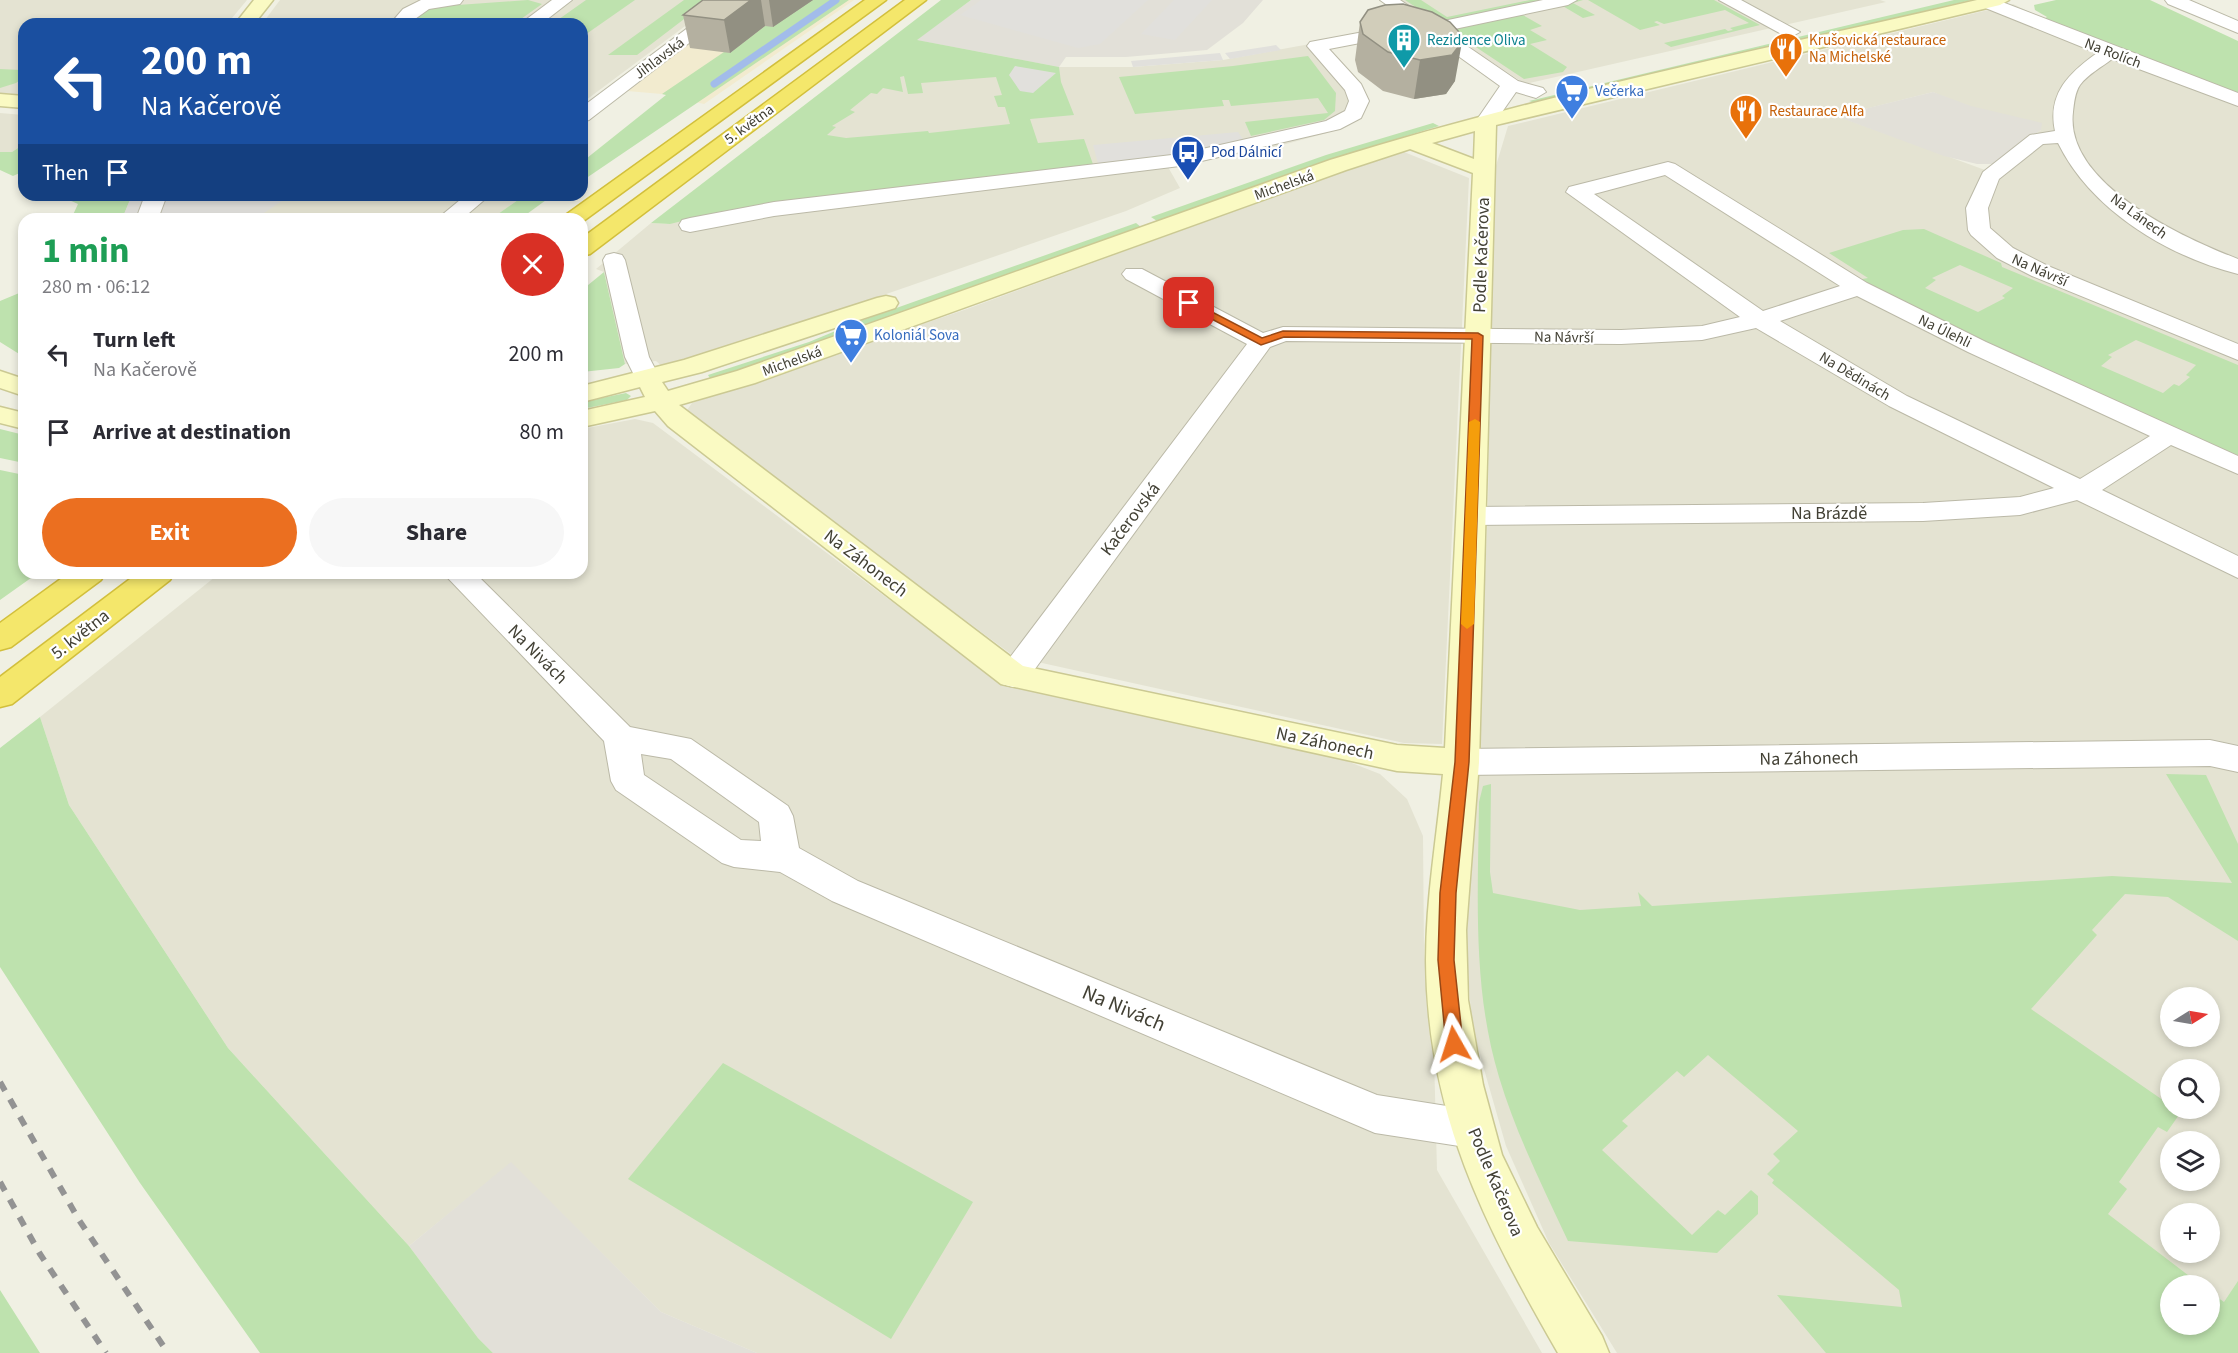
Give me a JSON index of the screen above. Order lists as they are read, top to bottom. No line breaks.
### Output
{"streets":{"highway":["5. května"],"main road":["Michelská","Podle Kačerova","Na Záhonech"],"street":["Na Rolích","Jihlavská","Na Lánech","Na Návrší","Na Úlehli","Na Dědinách","Na Brázdě","Kačerovská","Na Nivách"]},"crossings":[["Na Rolích","Michelská"],["Michelská","Podle Kačerova"],["Michelská","Na Záhonech"],["Na Lánech","Na Návrší"],["Podle Kačerova","Na Návrší"],["Podle Kačerova","Na Brázdě"],["Podle Kačerova","Na Záhonech"],["Podle Kačerova","Na Nivách"],["Na Návrší","Na Úlehli"],["Na Návrší","Na Dědinách"],["Na Návrší","Kačerovská"],["Na Úlehli","Na Dědinách"],["Na Úlehli","Na Brázdě"],["Na Dědinách","Na Brázdě"],["Kačerovská","Na Záhonech"]],"places":{"building":["Rezidence Oliva"],"restaurant":["Krušovická restaurace Na Michelské","Restaurace Alfa"],"supermarket":["Večerka","Koloniál Sova"],"bus stop":["Pod Dálnicí"]},"north":"right","page":{"turn":["200 m","Na Kačerově"],"then":"Then","heading":["1 min","280 m · 06:12"],"list":[{"name":"Turn left","note":"Na Kačerově","value":"200 m"},{"name":"Arrive at destination","value":"80 m"}],"buttons":["Exit","Share"],"map_buttons":["+","−"]}}
